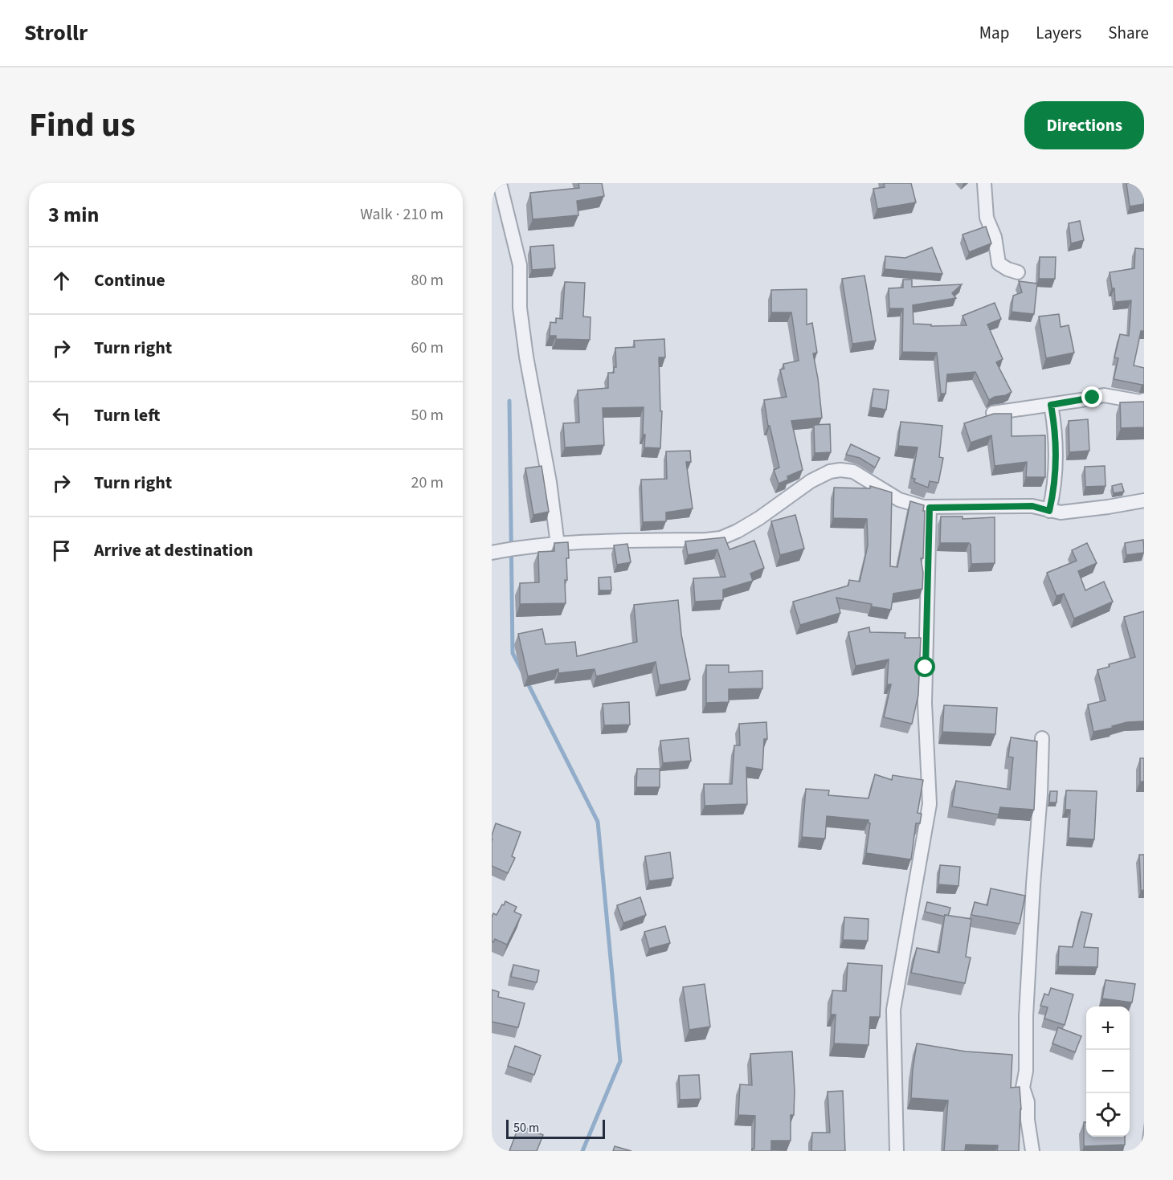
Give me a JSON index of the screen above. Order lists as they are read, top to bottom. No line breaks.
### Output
{"scale_bar":"50 m","page":{"header":"Strollr","nav":["Map","Layers","Share"],"title":"Find us","buttons":"Directions","heading":["3 min","Walk · 210 m"],"list":[["Continue","80 m"],["Turn right","60 m"],["Turn left","50 m"],["Turn right","20 m"],"Arrive at destination"],"map_buttons":["+","−"],"scale":"50 m"}}
